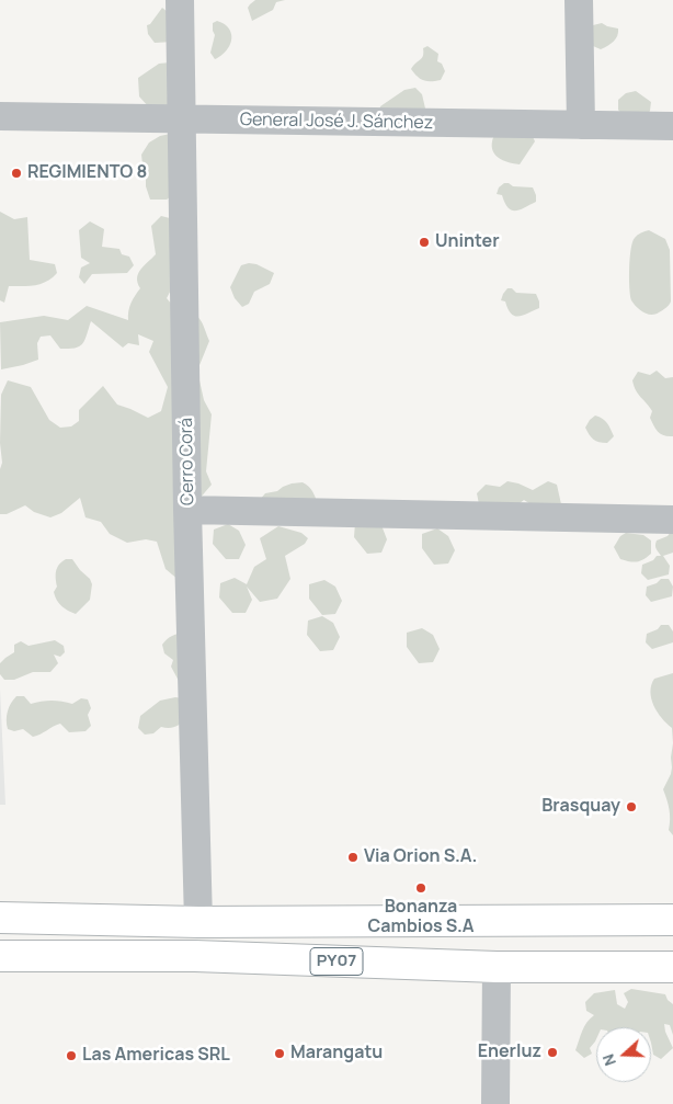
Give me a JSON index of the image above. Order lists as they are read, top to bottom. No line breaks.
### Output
{"streets":{"highway":["PY07"],"street":["General José J. Sánchez","Cerro Corá"]},"crossings":[["General José J. Sánchez","Cerro Corá"],["Cerro Corá","PY07"]],"places":["REGIMIENTO 8","Uninter","Brasquay","Via Orion S.A.","Bonanza Cambios S.A","Enerluz","Marangatu","Las Americas SRL"],"north":"left"}
